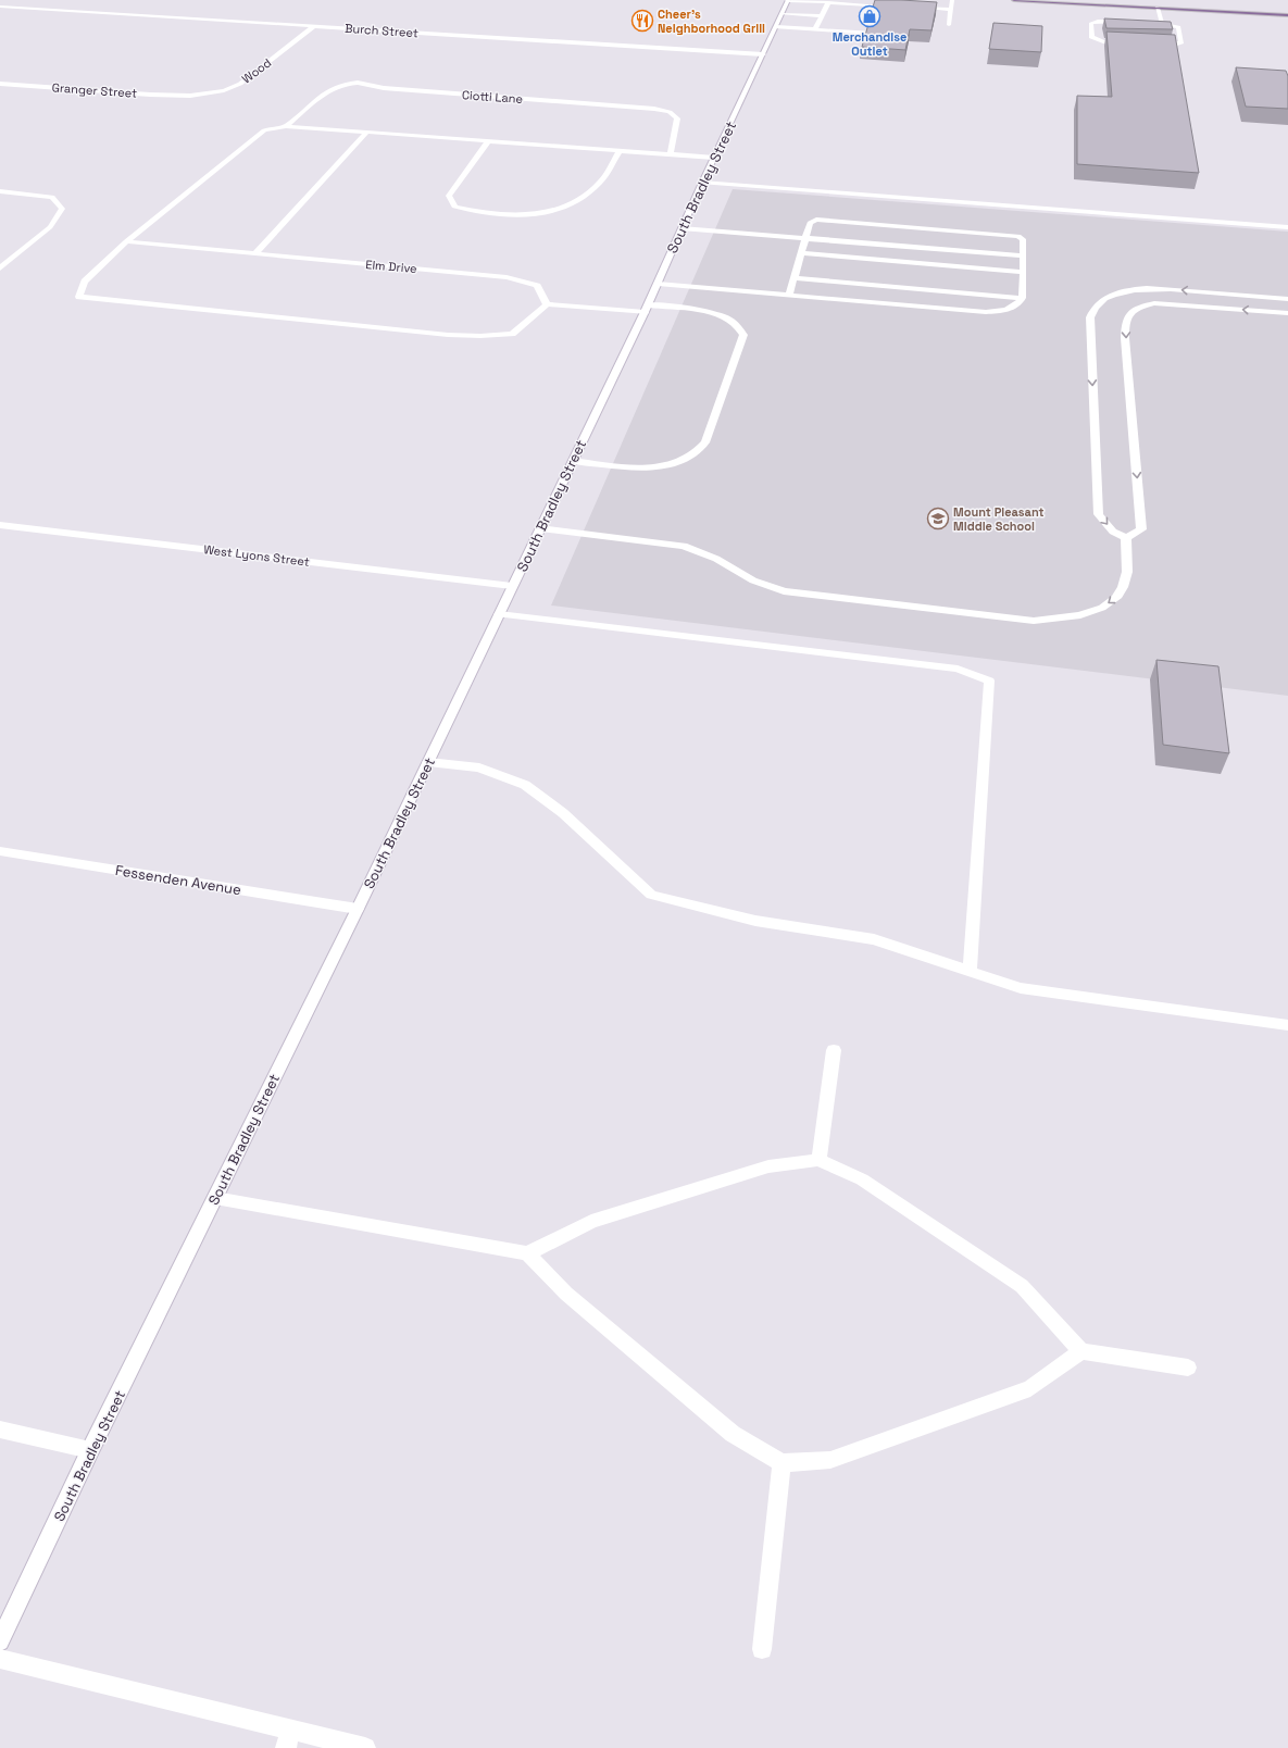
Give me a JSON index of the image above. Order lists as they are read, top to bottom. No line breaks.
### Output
{"streets":{"street":["Burch Street","Wood","Granger Street","Ciotti Lane","South Bradley Street","Elm Drive","West Lyons Street","Fessenden Avenue"]},"crossings":[["Burch Street","Wood"],["Burch Street","South Bradley Street"],["Wood","Granger Street"],["South Bradley Street","West Lyons Street"],["South Bradley Street","Fessenden Avenue"]],"places":{"shop":["Merchandise Outlet"],"restaurant":["Cheer's Neighborhood Grill"],"school or university":["Mount Pleasant Middle School"]}}
